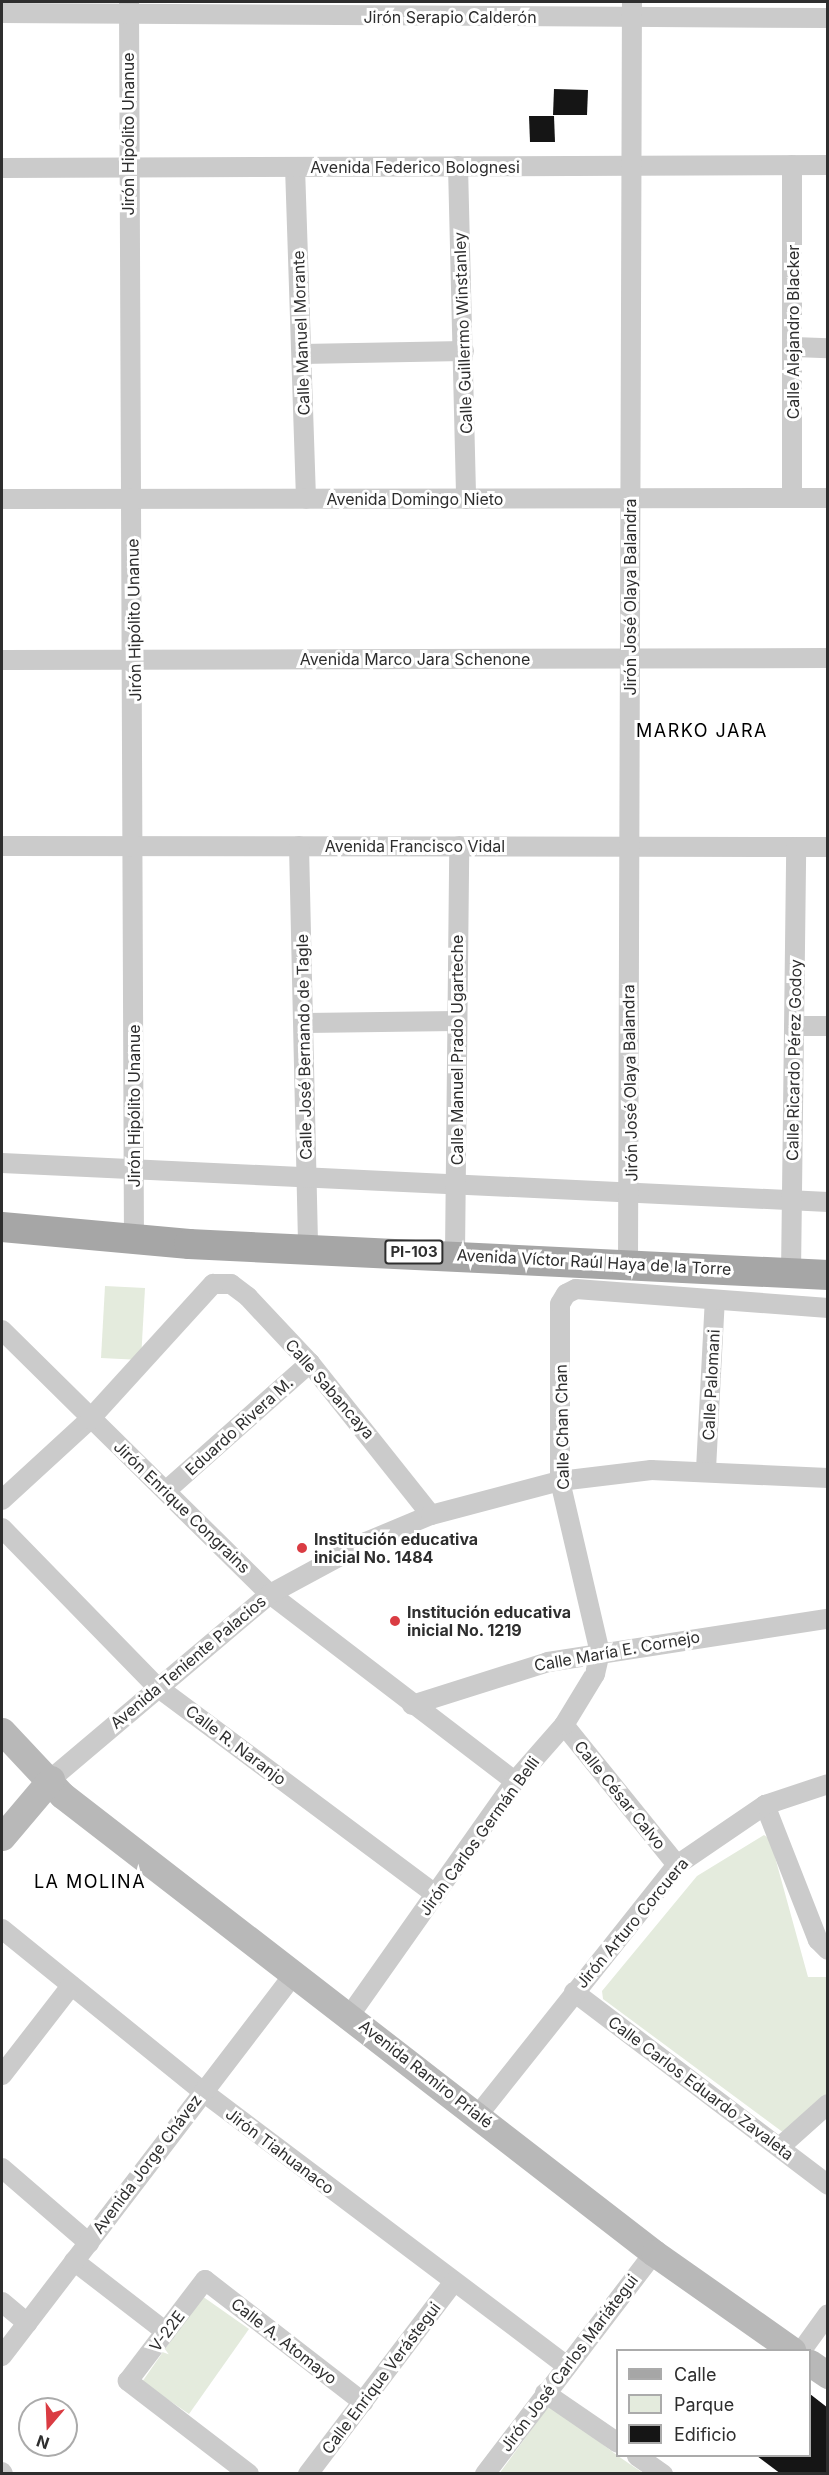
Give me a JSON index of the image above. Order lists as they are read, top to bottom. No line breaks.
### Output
{"streets":{"main road":["PI-103","Avenida Víctor Raúl Haya de la Torre"],"street":["Jirón Serapio Calderón","Jirón Hipólito Unanue","Avenida Federico Bolognesi","Calle Alejandro Blacker","Calle Manuel Morante","Calle Guillermo Winstanley","Avenida Domingo Nieto","Jirón José Olaya Balandra","Avenida Marco Jara Schenone","Avenida Francisco Vidal","Calle José Bernando de Tagle","Calle Manuel Prado Ugarteche","Calle Ricardo Pérez Godoy","Calle Palomani","Calle Sabancaya","Eduardo Rivera M.","Calle Chan Chan","Jirón Enrique Congrains","Calle María E. Cornejo","Avenida Teniente Palacios","Calle R. Naranjo","Calle César Calvo","Jirón Carlos Germán Belli","Jirón Arturo Corcuera","Avenida Ramiro Prialé","Calle Carlos Eduardo Zavaleta","Jirón Tiahuanaco","Avenida Jorge Chávez","V-22E","Calle A. Atomayo","Jirón José Carlos Mariátegui","Calle Enrique Verástegui"]},"crossings":[["Jirón Serapio Calderón","Jirón Hipólito Unanue"],["Jirón Serapio Calderón","Jirón José Olaya Balandra"],["Jirón Hipólito Unanue","Avenida Federico Bolognesi"],["Jirón Hipólito Unanue","Avenida Domingo Nieto"],["Jirón Hipólito Unanue","Avenida Marco Jara Schenone"],["Jirón Hipólito Unanue","Avenida Francisco Vidal"],["Jirón Hipólito Unanue","Avenida Víctor Raúl Haya de la Torre"],["Avenida Federico Bolognesi","Calle Alejandro Blacker"],["Avenida Federico Bolognesi","Calle Manuel Morante"],["Avenida Federico Bolognesi","Calle Guillermo Winstanley"],["Avenida Federico Bolognesi","Jirón José Olaya Balandra"],["Calle Alejandro Blacker","Avenida Domingo Nieto"],["Calle Manuel Morante","Avenida Domingo Nieto"],["Calle Guillermo Winstanley","Avenida Domingo Nieto"],["Avenida Domingo Nieto","Jirón José Olaya Balandra"],["Jirón José Olaya Balandra","Avenida Marco Jara Schenone"],["Jirón José Olaya Balandra","Avenida Francisco Vidal"],["Jirón José Olaya Balandra","Avenida Víctor Raúl Haya de la Torre"],["Avenida Francisco Vidal","Calle José Bernando de Tagle"],["Avenida Francisco Vidal","Calle Manuel Prado Ugarteche"],["Avenida Francisco Vidal","Calle Ricardo Pérez Godoy"],["Calle José Bernando de Tagle","Avenida Víctor Raúl Haya de la Torre"],["Calle Manuel Prado Ugarteche","Avenida Víctor Raúl Haya de la Torre"],["Calle Ricardo Pérez Godoy","Avenida Víctor Raúl Haya de la Torre"],["Calle Palomani","Calle Chan Chan"],["Calle Palomani","Avenida Teniente Palacios"],["Calle Sabancaya","Eduardo Rivera M."],["Calle Sabancaya","Jirón Enrique Congrains"],["Calle Sabancaya","Avenida Teniente Palacios"],["Eduardo Rivera M.","Jirón Enrique Congrains"],["Calle Chan Chan","Calle María E. Cornejo"],["Calle Chan Chan","Avenida Teniente Palacios"],["Calle Chan Chan","Jirón Carlos Germán Belli"],["Jirón Enrique Congrains","Calle María E. Cornejo"],["Jirón Enrique Congrains","Avenida Teniente Palacios"],["Jirón Enrique Congrains","Jirón Carlos Germán Belli"],["Calle María E. Cornejo","Jirón Carlos Germán Belli"],["Avenida Teniente Palacios","Calle R. Naranjo"],["Avenida Teniente Palacios","Avenida Ramiro Prialé"],["Calle R. Naranjo","Jirón Carlos Germán Belli"],["Calle César Calvo","Jirón Carlos Germán Belli"],["Calle César Calvo","Jirón Arturo Corcuera"],["Jirón Carlos Germán Belli","Avenida Ramiro Prialé"],["Jirón Arturo Corcuera","Avenida Ramiro Prialé"],["Jirón Arturo Corcuera","Calle Carlos Eduardo Zavaleta"],["Avenida Ramiro Prialé","Avenida Jorge Chávez"],["Avenida Ramiro Prialé","Jirón José Carlos Mariátegui"],["Jirón Tiahuanaco","Avenida Jorge Chávez"],["Jirón Tiahuanaco","Jirón José Carlos Mariátegui"],["Jirón Tiahuanaco","Calle Enrique Verástegui"],["V-22E","Calle A. Atomayo"],["Calle A. Atomayo","Calle Enrique Verástegui"]],"districts":["MARKO JARA","LA MOLINA"],"places":["Institución educativa inicial No. 1484","Institución educativa inicial No. 1219"],"legend":["Calle","Parque","Edificio"],"north":"bottom"}
